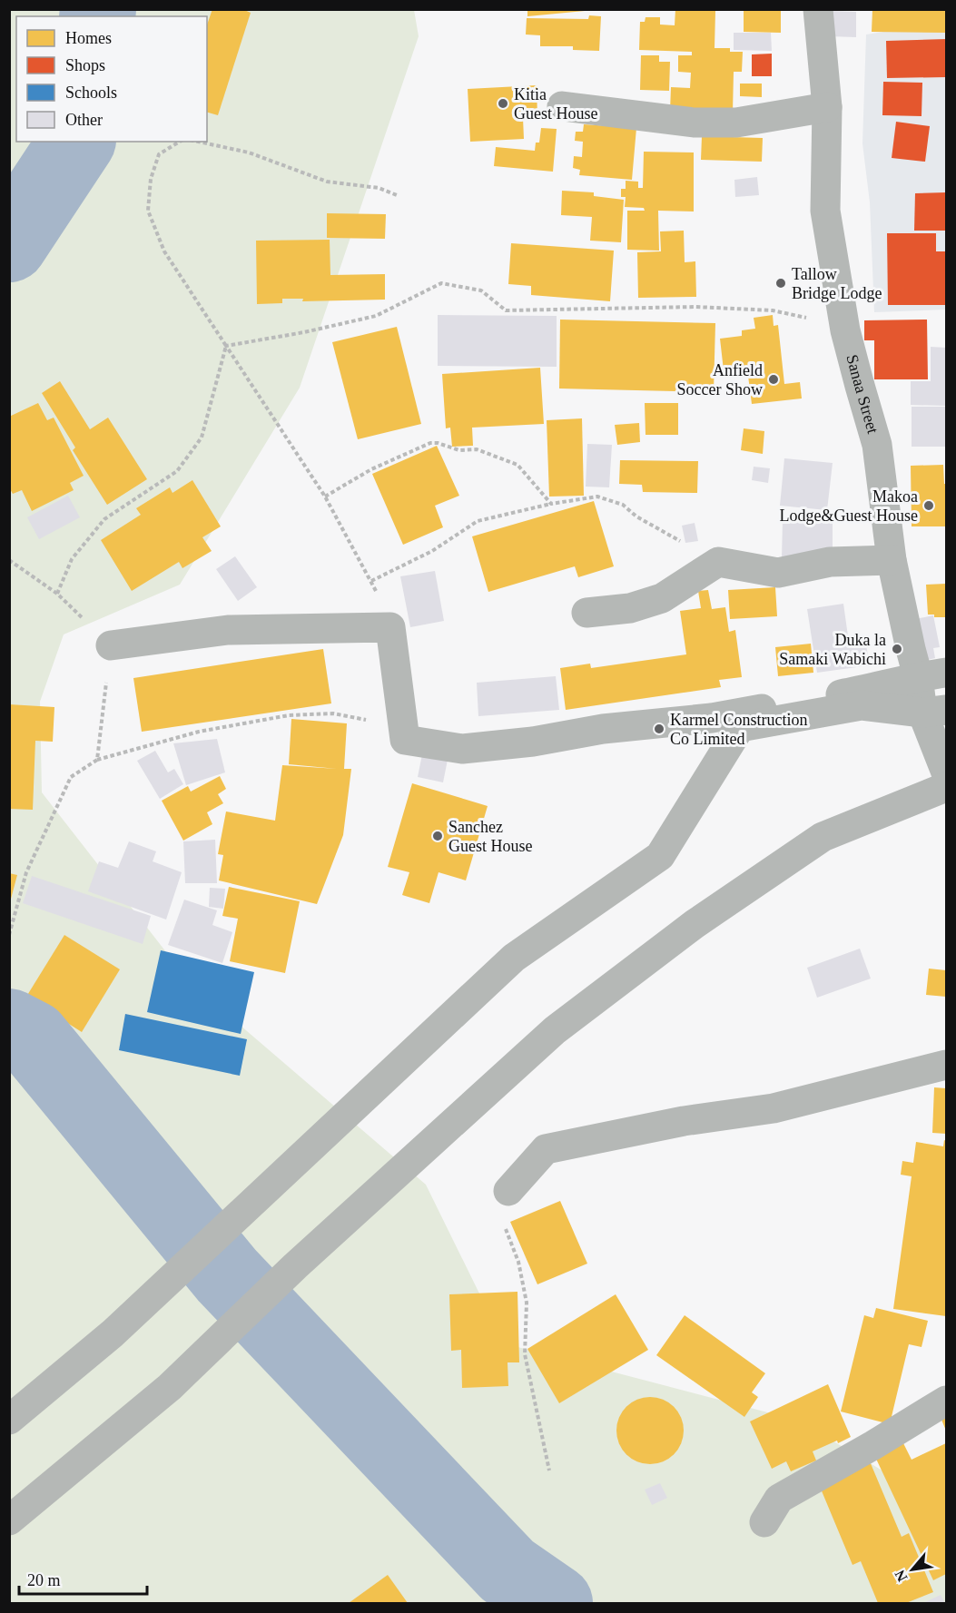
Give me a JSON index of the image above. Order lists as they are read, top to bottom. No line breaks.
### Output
{"streets":{"street":["Sanaa Street"]},"places":["Kitia Guest House","Tallow Bridge Lodge","Anfield Soccer Show","Makoa Lodge&Guest House","Duka la Samaki Wabichi","Karmel Construction Co Limited","Sanchez Guest House"],"legend":["Homes","Shops","Schools","Other"],"scale_bar":"20 m","north":"bottom left"}
